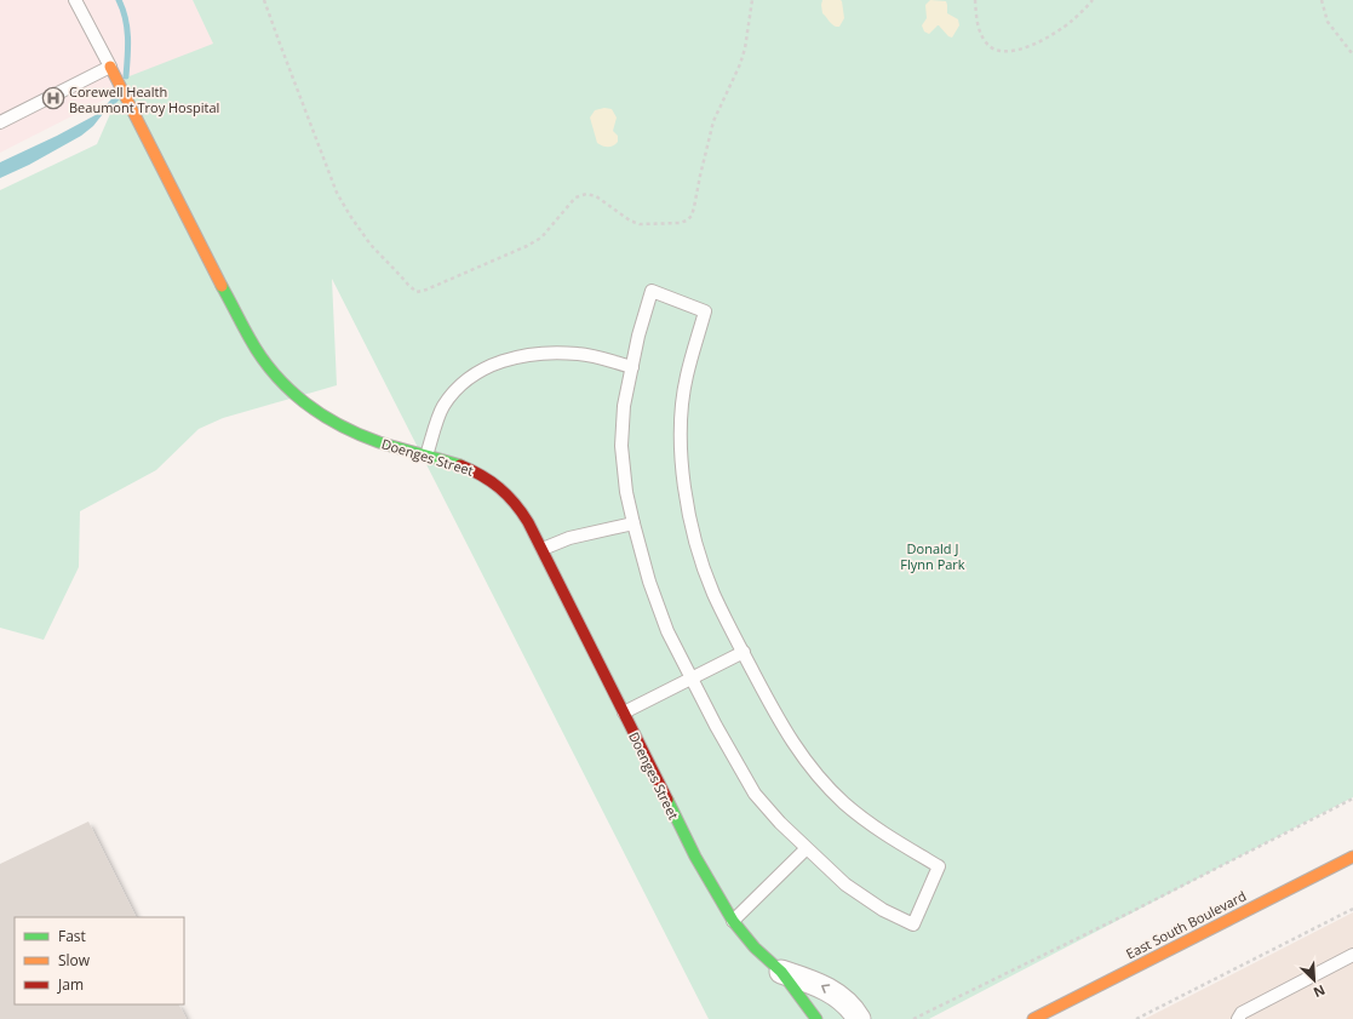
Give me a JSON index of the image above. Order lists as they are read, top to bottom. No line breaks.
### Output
{"streets":{"street":["Doenges Street","East South Boulevard"]},"parks":["Donald J Flynn Park"],"places":{"hospital":["Corewell Health Beaumont Troy Hospital"]},"legend":["Fast","Slow","Jam"],"north":"bottom right"}
